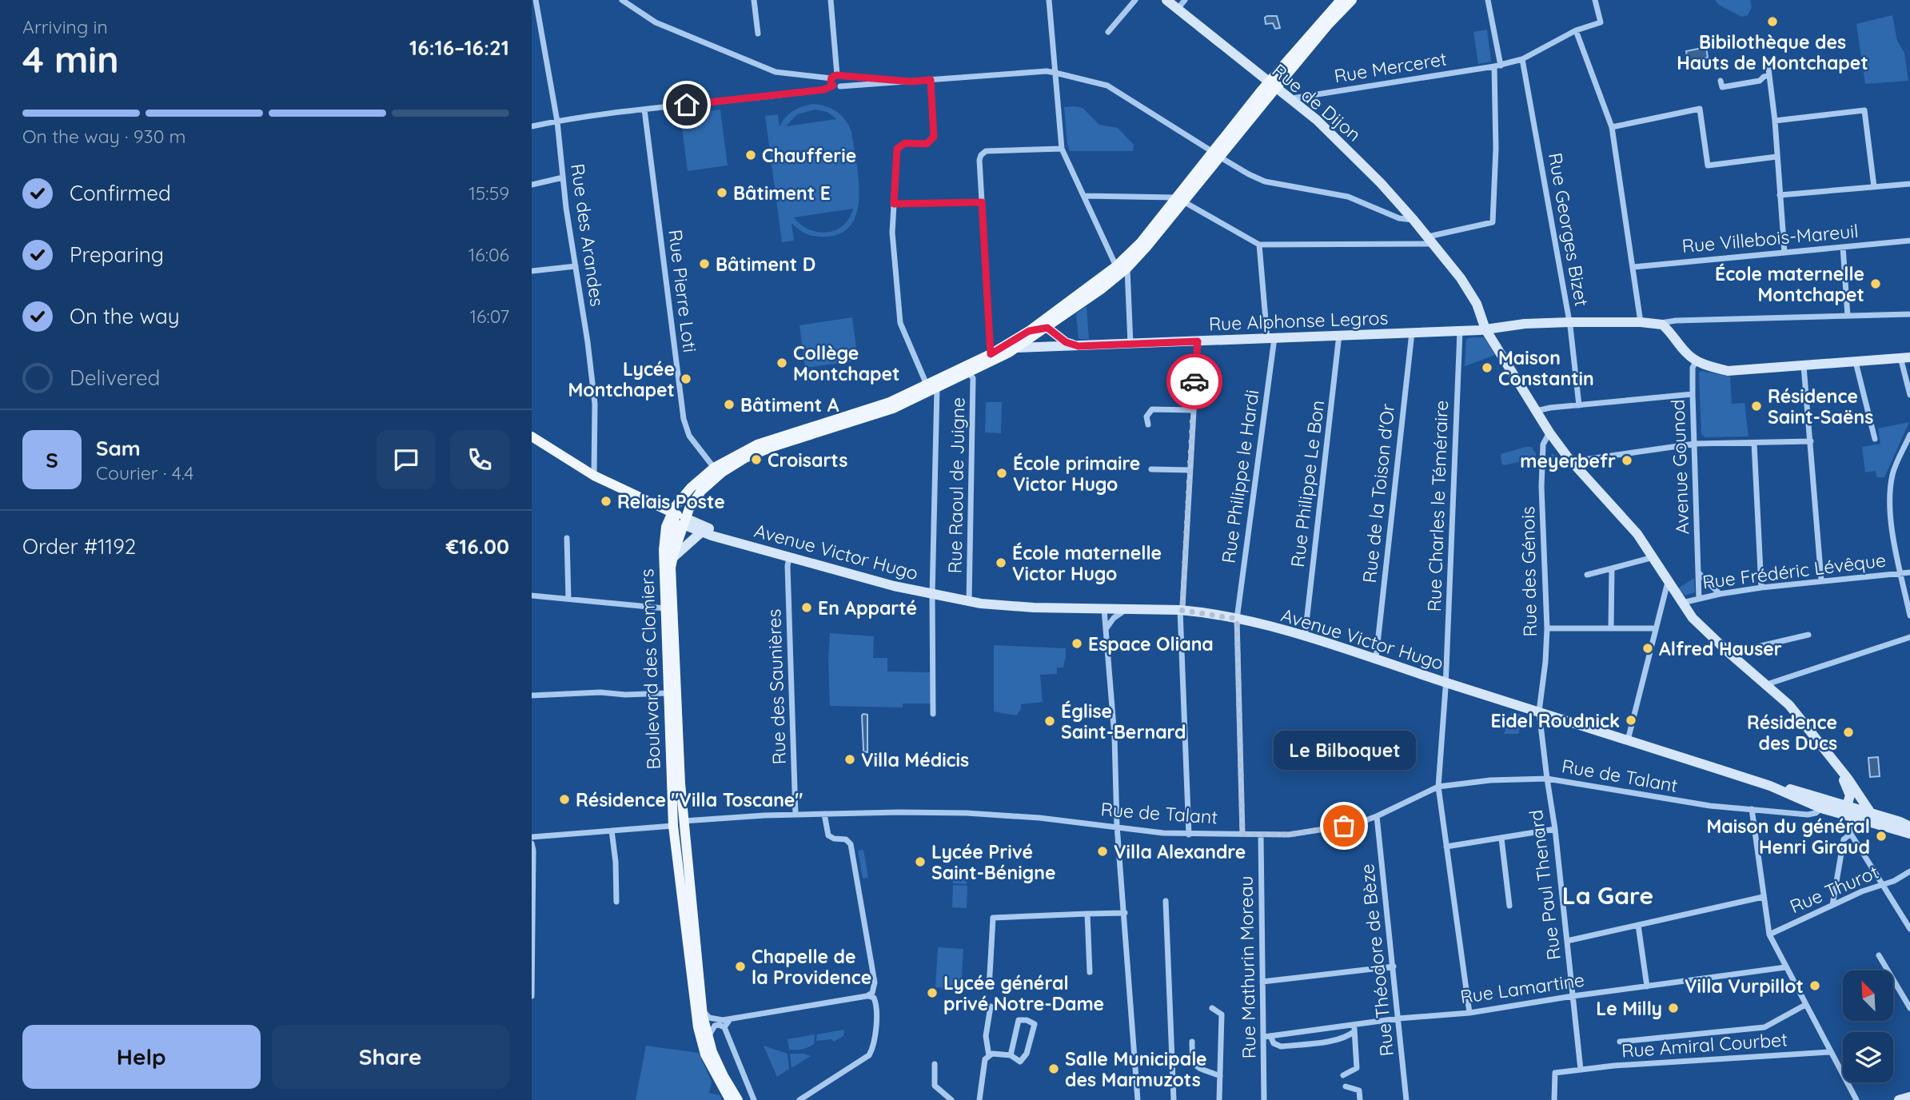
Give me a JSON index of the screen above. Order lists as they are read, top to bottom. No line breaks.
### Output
{"streets":{"main road":["Avenue Victor Hugo","Boulevard des Clomiers"],"street":["Rue Merceret","Rue de Dijon","Rue Georges Bizet","Rue des Arandes","Rue Villebois-Mareuil","Rue Pierre Loti","Rue Alphonse Legros","Avenue Gounod","Rue Philippe le Hardi","Rue Philippe Le Bon","Rue Raoul de Juigne","Rue de la Toison d'Or","Rue Charles le Téméraire","Rue Frédéric Lévêque","Rue des Génois","Rue des Saunières","Rue de Talant","Rue Paul Thenard","Rue Thurot","Rue Théodore de Bèze","Rue Mathurin Moreau","Rue Lamartine","Rue Amiral Courbet"]},"crossings":[["Rue Merceret","Rue de Dijon"],["Rue Merceret","Rue Georges Bizet"],["Rue de Dijon","Rue Alphonse Legros"],["Rue de Dijon","Rue Frédéric Lévêque"],["Rue de Dijon","Rue des Génois"],["Rue Georges Bizet","Rue Alphonse Legros"],["Rue des Arandes","Avenue Victor Hugo"],["Rue Alphonse Legros","Rue Philippe le Hardi"],["Rue Alphonse Legros","Rue Philippe Le Bon"],["Rue Alphonse Legros","Rue de la Toison d'Or"],["Rue Alphonse Legros","Rue Charles le Téméraire"],["Avenue Gounod","Rue Frédéric Lévêque"],["Rue Philippe le Hardi","Avenue Victor Hugo"],["Rue Philippe le Hardi","Rue de Talant"],["Rue Philippe Le Bon","Avenue Victor Hugo"],["Rue Raoul de Juigne","Avenue Victor Hugo"],["Rue de la Toison d'Or","Avenue Victor Hugo"],["Rue Charles le Téméraire","Avenue Victor Hugo"],["Rue Charles le Téméraire","Rue de Talant"],["Rue Charles le Téméraire","Rue Lamartine"],["Avenue Victor Hugo","Rue des Génois"],["Avenue Victor Hugo","Boulevard des Clomiers"],["Avenue Victor Hugo","Rue des Saunières"],["Avenue Victor Hugo","Rue de Talant"],["Avenue Victor Hugo","Rue Paul Thenard"],["Rue des Génois","Rue Paul Thenard"],["Boulevard des Clomiers","Rue de Talant"],["Rue des Saunières","Rue de Talant"],["Rue de Talant","Rue Paul Thenard"],["Rue de Talant","Rue Théodore de Bèze"],["Rue de Talant","Rue Mathurin Moreau"],["Rue Paul Thenard","Rue Lamartine"],["Rue Paul Thenard","Rue Amiral Courbet"],["Rue Théodore de Bèze","Rue Lamartine"],["Rue Mathurin Moreau","Rue Lamartine"]],"districts":["La Gare"],"places":["Bibilothèque des Hauts de Montchapet","Chaufferie","Bâtiment E","Bâtiment D","École maternelle Montchapet","Collège Montchapet","Maison Constantin","Lycée Montchapet","Bâtiment A","Résidence Saint-Saëns","Croisarts","meyerbefr","École primaire Victor Hugo","Relais Poste","École maternelle Victor Hugo","En Apparté","Espace Oliana","Alfred Hauser","Eidel Roudnick","Église Saint-Bernard","Résidence des Ducs","Villa Médicis","Résidence \"Villa Toscane\"","Le Bilboquet","Maison du général Henri Giraud","Villa Alexandre","Lycée Privé Saint-Bénigne","Chapelle de la Providence","Villa Vurpillot","Lycée général privé Notre-Dame","Le Milly","Salle Municipale des Marmuzots"],"north":"top left","page":{"heading":["4 min","Arriving in","16:16–16:21"],"panel":["Sam","Courier · 4.4","Order #1192","€16.00"],"bar":"On the way · 930 m","list":[["Confirmed","15:59"],["Preparing","16:06"],["On the way","16:07"],"Delivered"],"round":"S","bubble":"Le Bilboquet","buttons":["Help","Share"]}}
